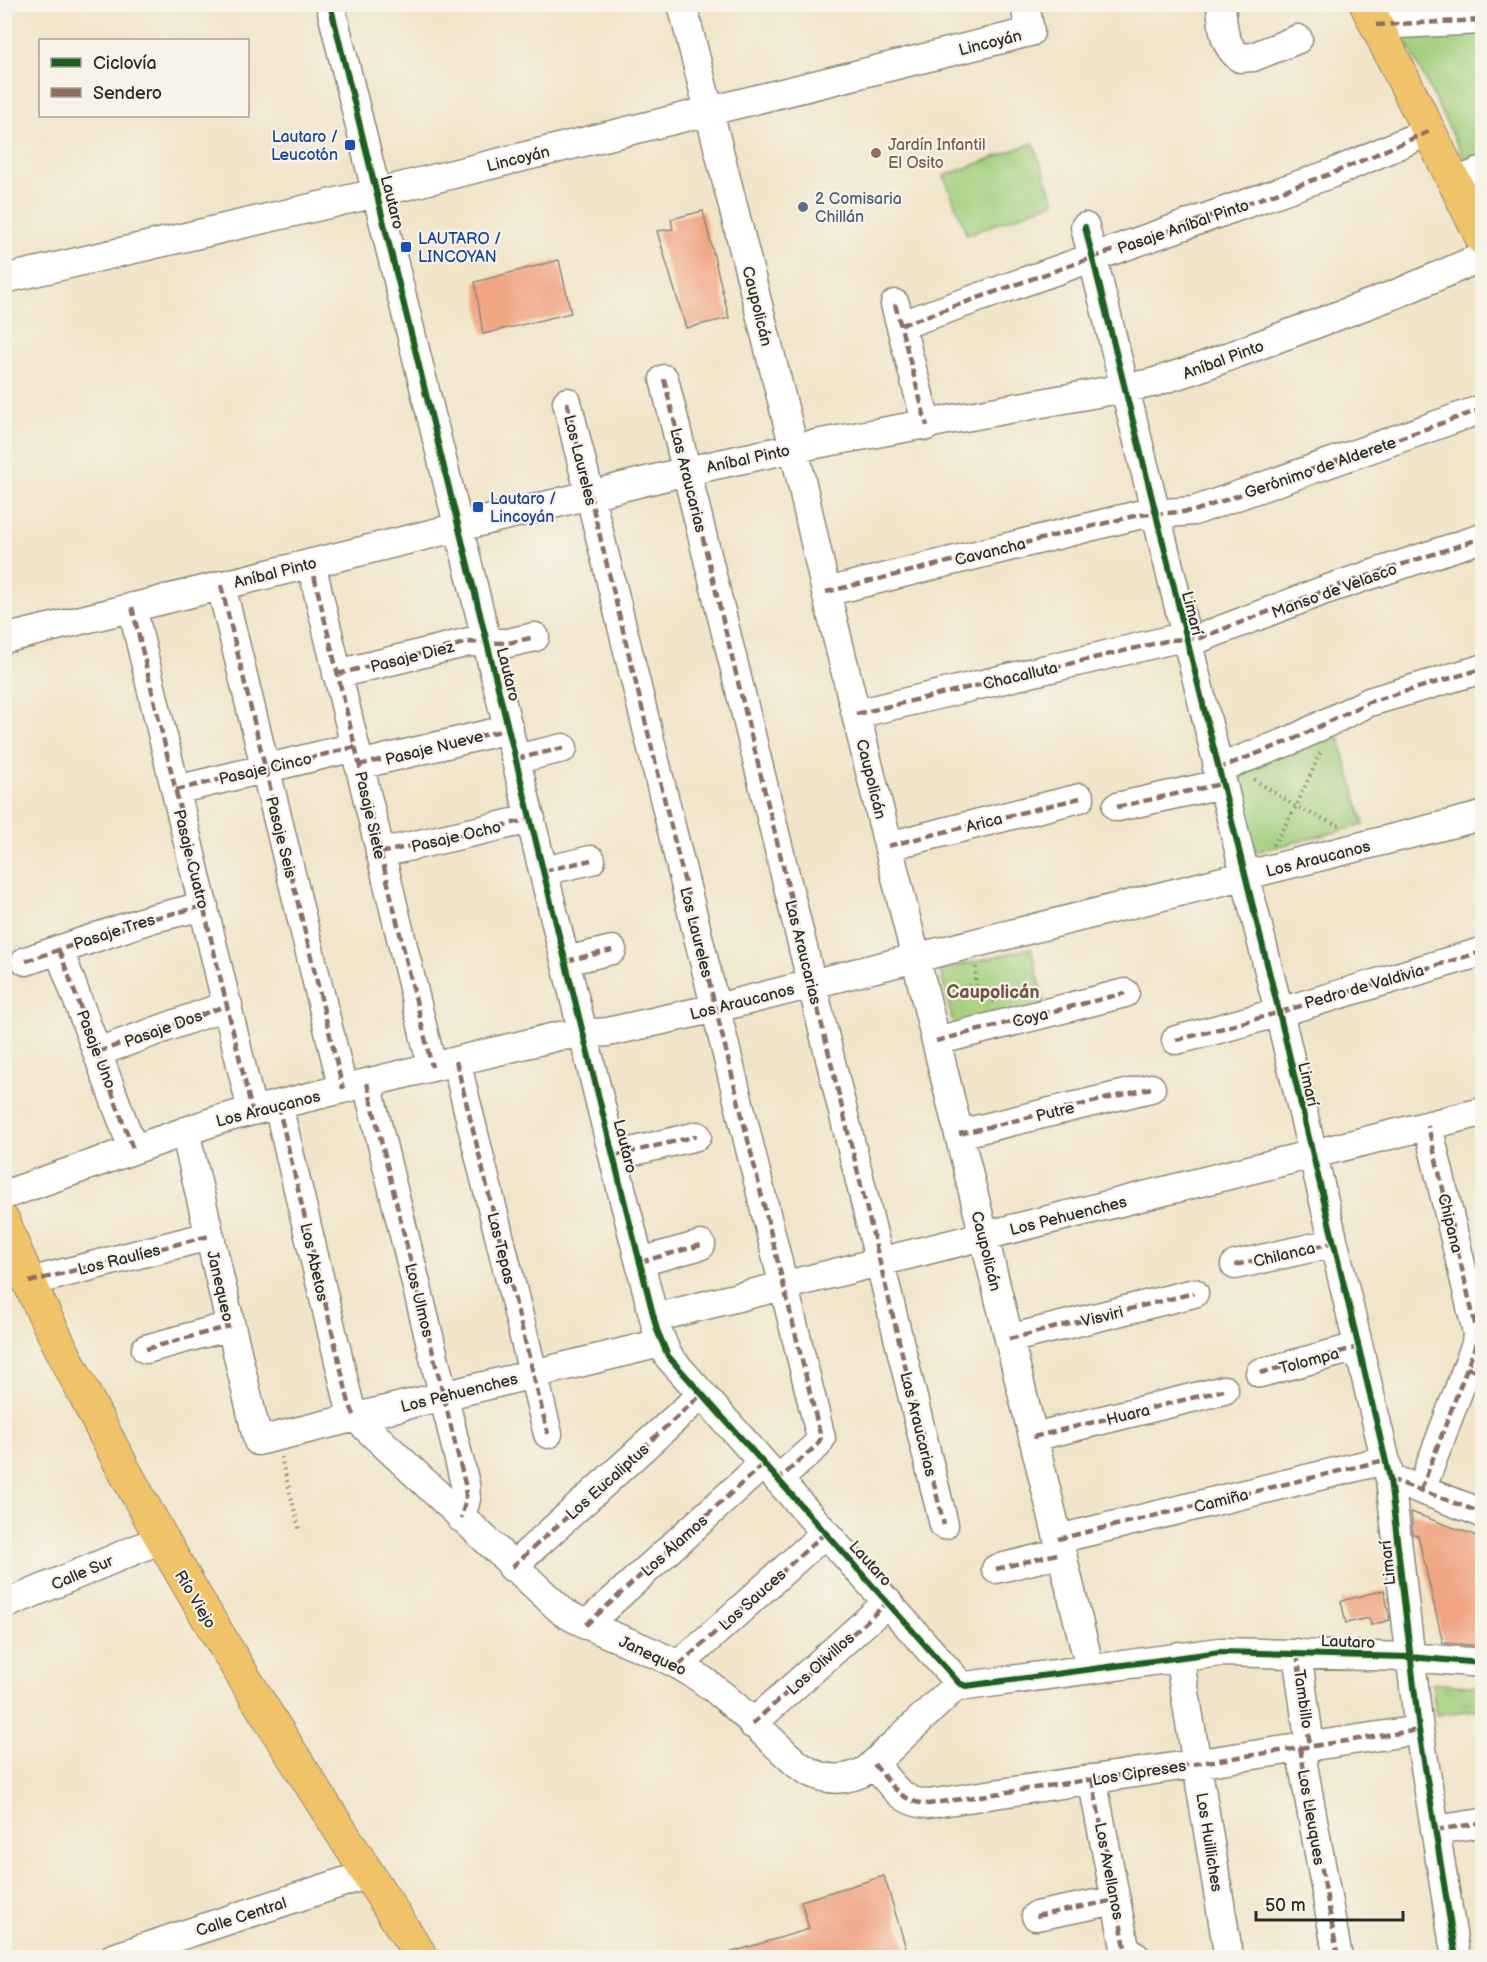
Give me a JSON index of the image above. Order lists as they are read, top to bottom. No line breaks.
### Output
{"streets":{"main road":["Río Viejo"],"street":["Lincoyán","Lautaro","Pasaje Aníbal Pinto","Caupolicán","Aníbal Pinto","Los Laureles","Gerónimo de Alderete","Las Araucarias","Cavancha","Manso de Velasco","Limarí","Pasaje Diez","Chacalluta","Pasaje Nueve","Pasaje Cinco","Pasaje Siete","Arica","Pasaje Ocho","Pasaje Seis","Los Araucanos","Pasaje Cuatro","Pasaje Tres","Pedro de Valdivia","Coya","Pasaje Dos","Pasaje Uno","Putre","Los Pehuenches","Chipana","Las Tepas","Chilanca","Los Raulíes","Los Abetos","Janequeo","Los Ulmos","Visviri","Tolompa","Huara","Los Eucaliptus","Camiña","Los Álamos","Calle Sur","Los Sauces","Los Olivillos","Tambillo","Los Cipreses","Los Lleuques","Los Huilliches","Los Avellanos","Calle Central"]},"crossings":[["Lincoyán","Lautaro"],["Lincoyán","Caupolicán"],["Lautaro","Caupolicán"],["Lautaro","Aníbal Pinto"],["Lautaro","Los Laureles"],["Lautaro","Limarí"],["Lautaro","Pasaje Diez"],["Lautaro","Pasaje Nueve"],["Lautaro","Pasaje Ocho"],["Lautaro","Los Araucanos"],["Lautaro","Los Pehuenches"],["Lautaro","Janequeo"],["Lautaro","Los Eucaliptus"],["Lautaro","Los Álamos"],["Lautaro","Los Sauces"],["Lautaro","Los Olivillos"],["Lautaro","Tambillo"],["Lautaro","Los Huilliches"],["Pasaje Aníbal Pinto","Aníbal Pinto"],["Pasaje Aníbal Pinto","Limarí"],["Caupolicán","Aníbal Pinto"],["Caupolicán","Cavancha"],["Caupolicán","Chacalluta"],["Caupolicán","Arica"],["Caupolicán","Los Araucanos"],["Caupolicán","Coya"],["Caupolicán","Putre"],["Caupolicán","Los Pehuenches"],["Caupolicán","Visviri"],["Caupolicán","Huara"],["Caupolicán","Camiña"],["Aníbal Pinto","Los Laureles"],["Aníbal Pinto","Las Araucarias"],["Aníbal Pinto","Limarí"],["Aníbal Pinto","Pasaje Siete"],["Aníbal Pinto","Pasaje Seis"],["Aníbal Pinto","Pasaje Cuatro"],["Los Laureles","Los Araucanos"],["Los Laureles","Los Pehuenches"],["Los Laureles","Los Álamos"],["Gerónimo de Alderete","Cavancha"],["Gerónimo de Alderete","Limarí"],["Las Araucarias","Los Araucanos"],["Las Araucarias","Los Pehuenches"],["Cavancha","Limarí"],["Manso de Velasco","Limarí"],["Manso de Velasco","Chacalluta"],["Limarí","Chacalluta"],["Limarí","Los Araucanos"],["Limarí","Pedro de Valdivia"],["Limarí","Los Pehuenches"],["Limarí","Chilanca"],["Limarí","Tolompa"],["Limarí","Camiña"],["Limarí","Los Cipreses"],["Pasaje Diez","Pasaje Siete"],["Pasaje Nueve","Pasaje Cinco"],["Pasaje Nueve","Pasaje Siete"],["Pasaje Cinco","Pasaje Siete"],["Pasaje Cinco","Pasaje Seis"],["Pasaje Cinco","Pasaje Cuatro"],["Pasaje Siete","Pasaje Ocho"],["Pasaje Siete","Los Araucanos"],["Pasaje Siete","Las Tepas"],["Pasaje Seis","Los Araucanos"],["Pasaje Seis","Los Ulmos"],["Los Araucanos","Pasaje Cuatro"],["Los Araucanos","Pasaje Uno"],["Los Araucanos","Las Tepas"],["Los Araucanos","Los Abetos"],["Los Araucanos","Janequeo"],["Los Araucanos","Los Ulmos"],["Pasaje Cuatro","Pasaje Tres"],["Pasaje Cuatro","Pasaje Dos"],["Pasaje Cuatro","Los Abetos"],["Pasaje Tres","Pasaje Uno"],["Pasaje Dos","Pasaje Uno"],["Los Pehuenches","Chipana"],["Los Pehuenches","Las Tepas"],["Los Pehuenches","Los Abetos"],["Los Pehuenches","Janequeo"],["Los Pehuenches","Los Ulmos"],["Los Raulíes","Janequeo"],["Los Raulíes","Río Viejo"],["Los Abetos","Janequeo"],["Janequeo","Los Ulmos"],["Janequeo","Los Eucaliptus"],["Janequeo","Los Álamos"],["Janequeo","Los Sauces"],["Janequeo","Los Olivillos"],["Janequeo","Los Cipreses"],["Calle Sur","Río Viejo"],["Río Viejo","Calle Central"],["Tambillo","Los Cipreses"],["Tambillo","Los Lleuques"],["Los Cipreses","Los Lleuques"],["Los Cipreses","Los Huilliches"],["Los Cipreses","Los Avellanos"]],"districts":["Caupolicán"],"places":{"transit":["Lautaro / Leucotón","LAUTARO / LINCOYAN","Lautaro / Lincoyán"],"other":["Jardín Infantil El Osito","2 Comisaria Chillán"]},"legend":["Ciclovía","Sendero"],"scale_bar":"50 m"}
